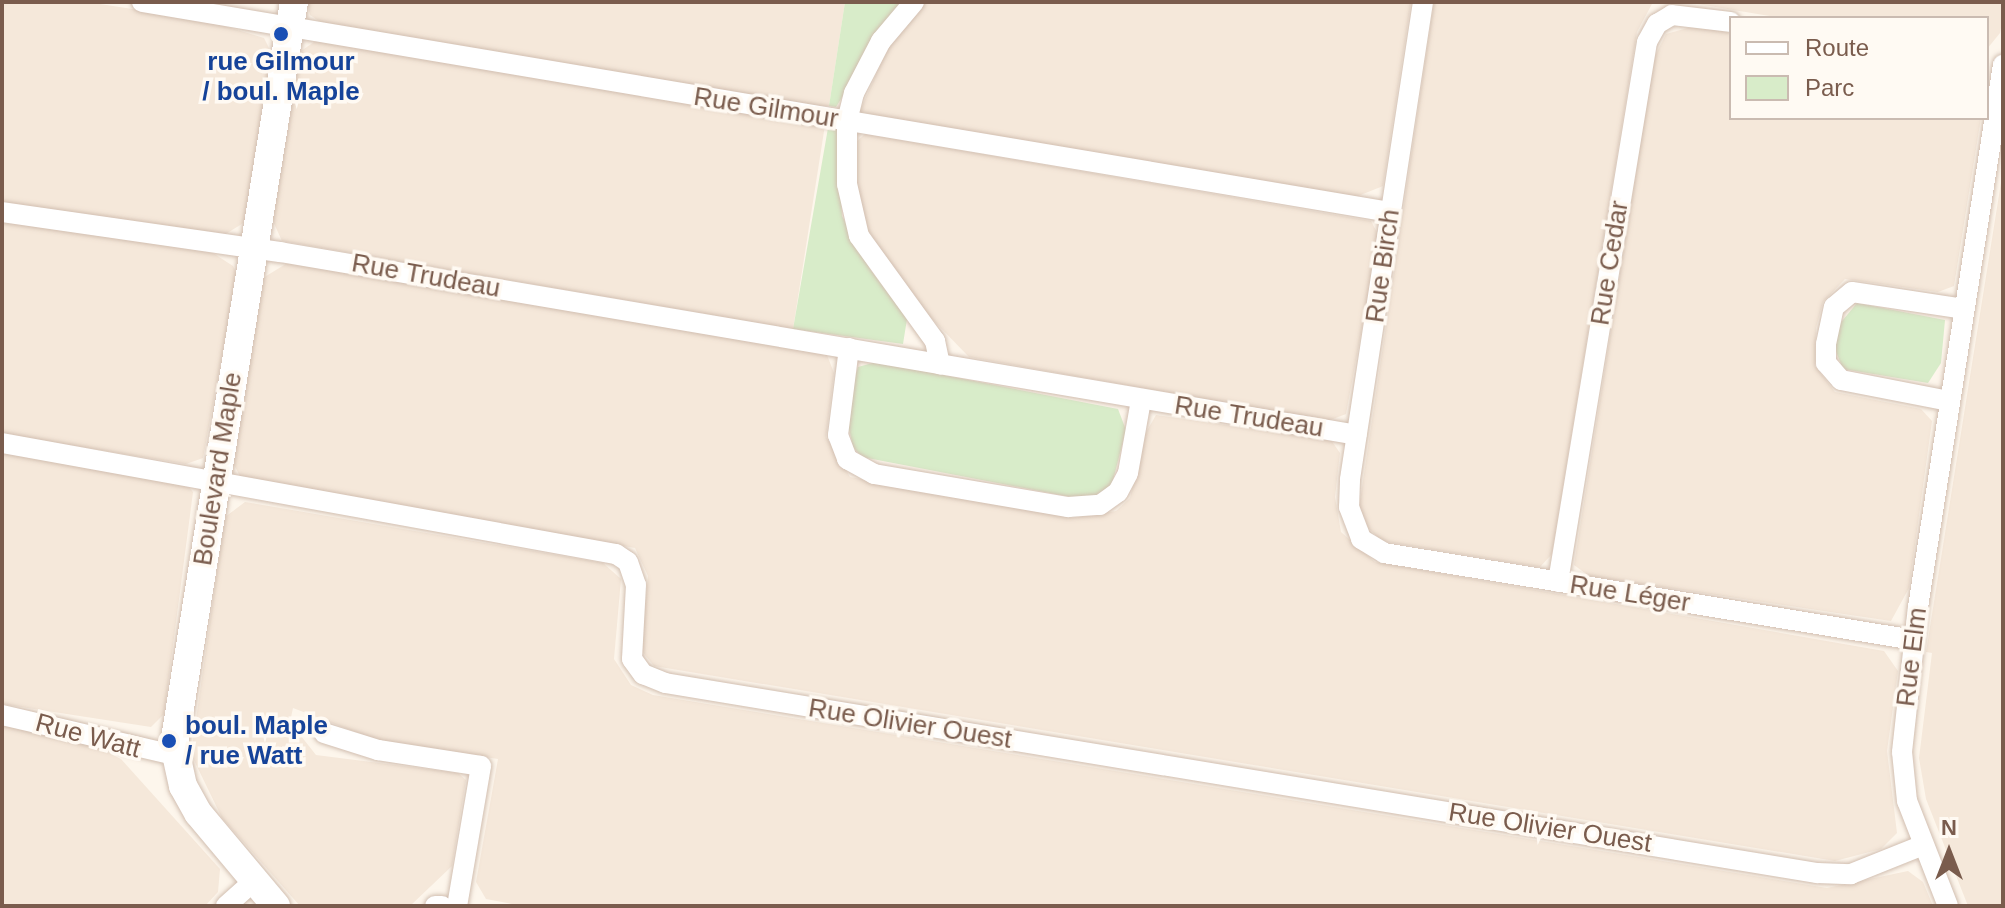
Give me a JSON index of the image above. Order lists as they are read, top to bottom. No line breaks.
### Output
{"streets":{"street":["Rue Gilmour","Rue Cedar","Rue Birch","Rue Trudeau","Boulevard Maple","Rue Léger","Rue Elm","Rue Olivier Ouest","Rue Watt"]},"crossings":[["Rue Gilmour","Rue Birch"],["Rue Gilmour","Boulevard Maple"],["Rue Cedar","Rue Léger"],["Rue Birch","Rue Trudeau"],["Rue Birch","Rue Léger"],["Rue Trudeau","Boulevard Maple"],["Boulevard Maple","Rue Olivier Ouest"],["Boulevard Maple","Rue Watt"],["Rue Léger","Rue Elm"],["Rue Elm","Rue Olivier Ouest"]],"places":["rue Gilmour / boul. Maple","boul. Maple / rue Watt"],"legend":["Route","Parc"],"north":"top"}
